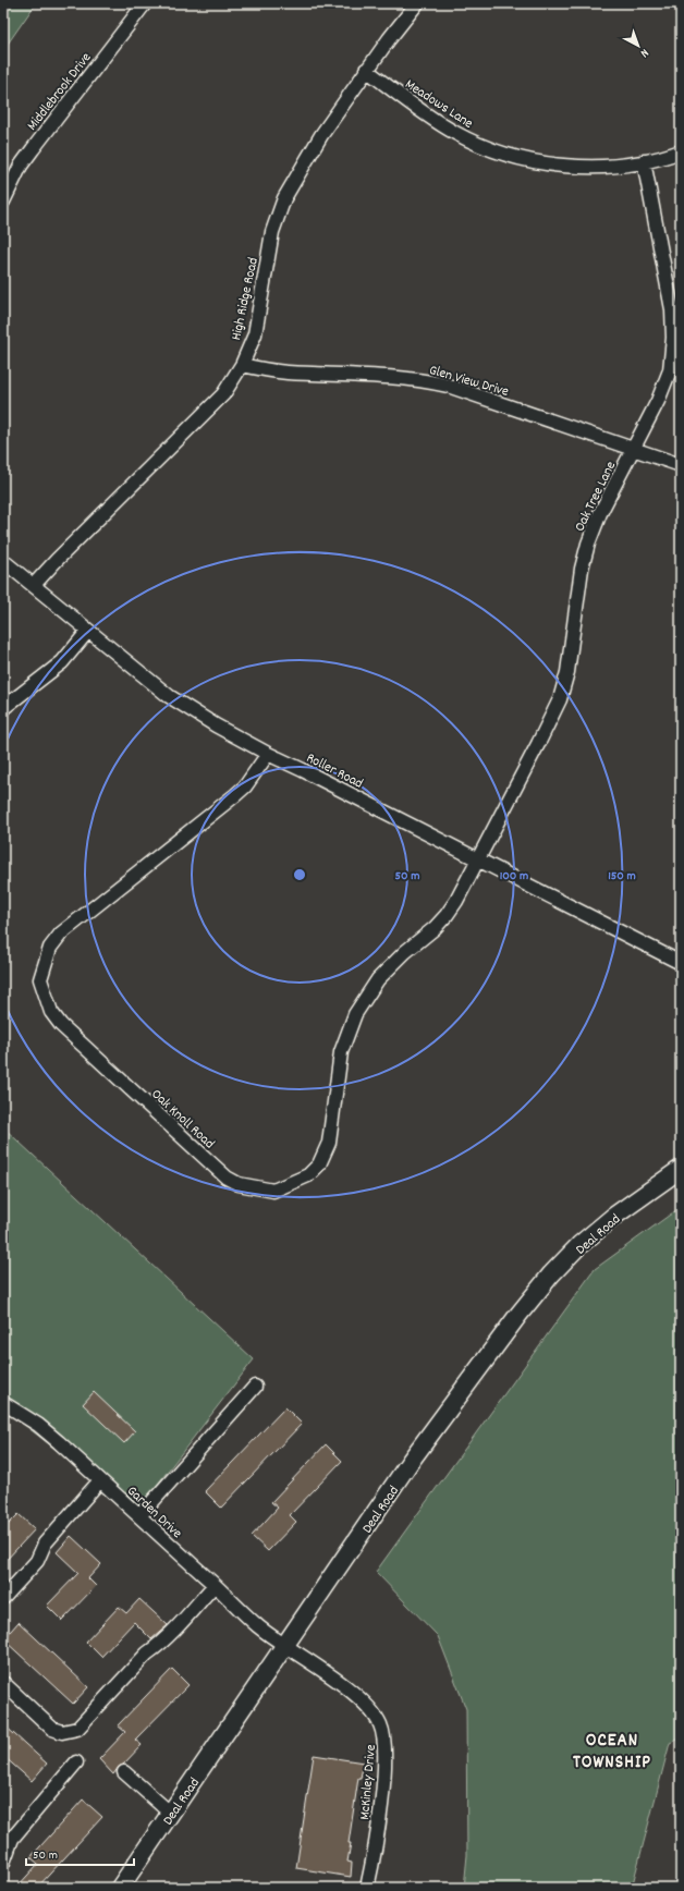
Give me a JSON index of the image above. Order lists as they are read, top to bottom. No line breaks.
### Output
{"streets":{"street":["Middlebrook Drive","Meadows Lane","High Ridge Road","Glen View Drive","Oak Tree Lane","Roller Road","Oak Knoll Road","Deal Road","Garden Drive","McKinley Drive"]},"crossings":[["Meadows Lane","High Ridge Road"],["Meadows Lane","Oak Tree Lane"],["High Ridge Road","Glen View Drive"],["High Ridge Road","Roller Road"],["Glen View Drive","Oak Tree Lane"],["Oak Tree Lane","Roller Road"],["Oak Tree Lane","Oak Knoll Road"],["Roller Road","Oak Knoll Road"],["Deal Road","Garden Drive"],["Deal Road","McKinley Drive"],["Garden Drive","McKinley Drive"]],"districts":["OCEAN TOWNSHIP"],"scale_bar":"50 m","north":"bottom right","rings":["50 m","100 m","150 m"]}
